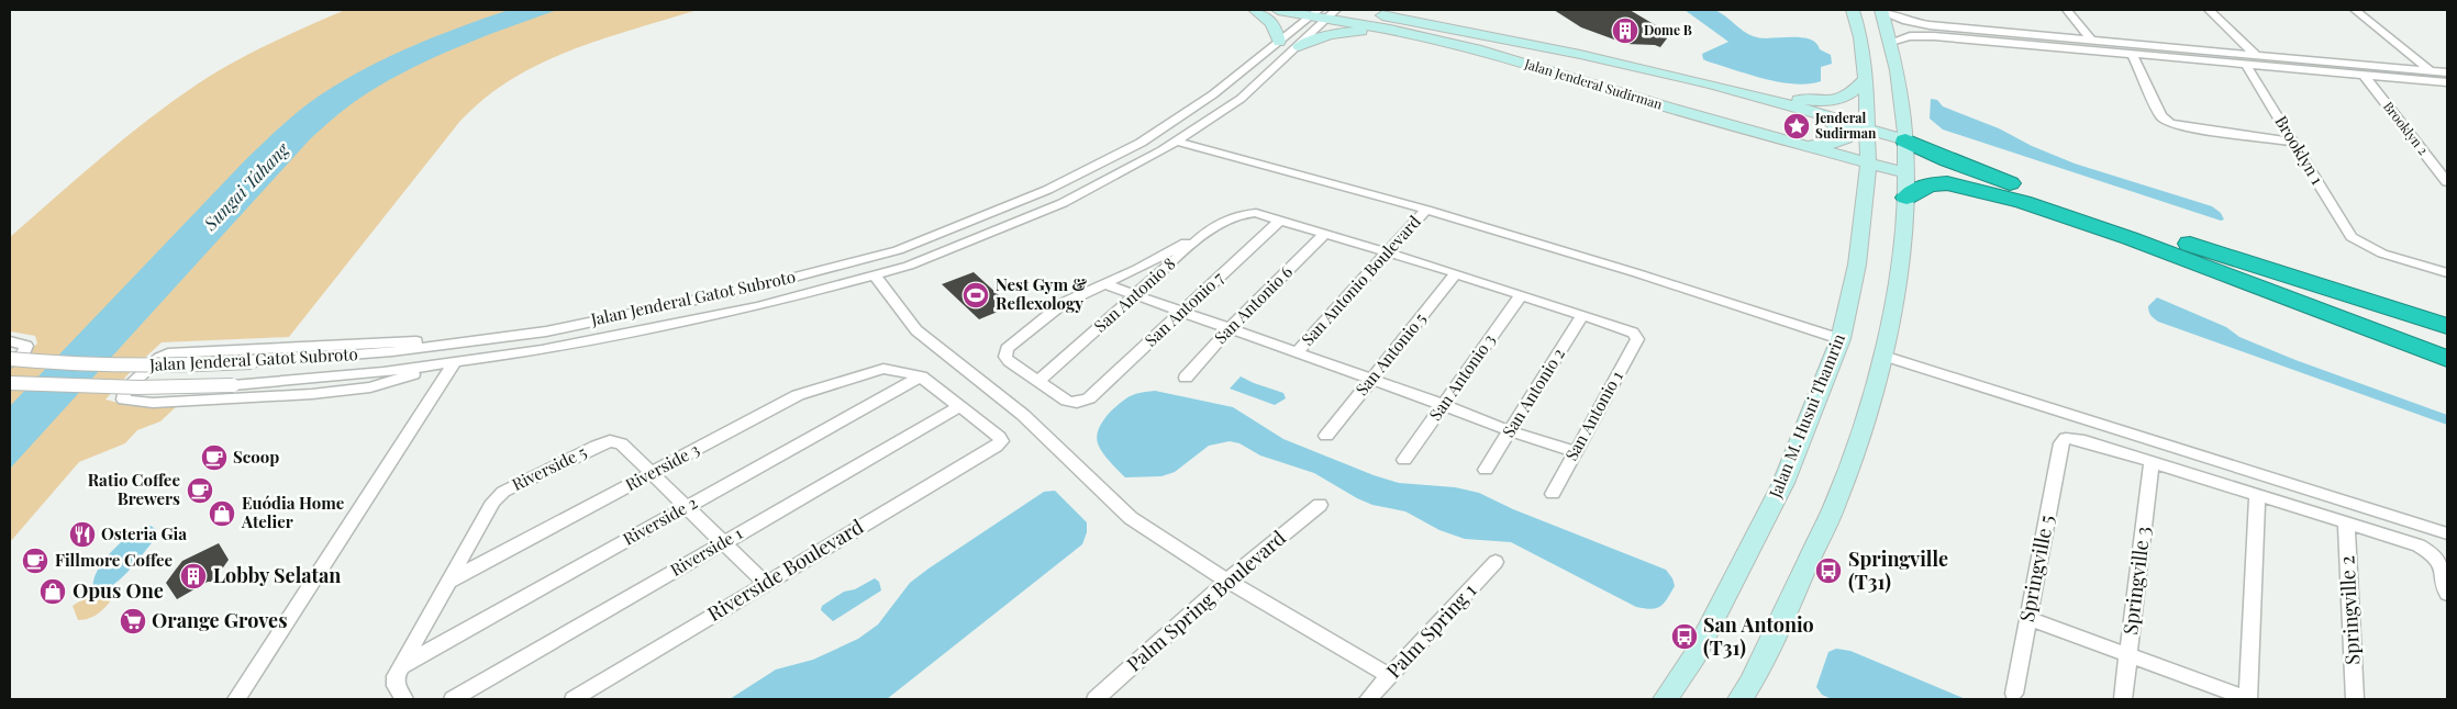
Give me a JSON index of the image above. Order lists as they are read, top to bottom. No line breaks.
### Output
{"streets":{"main road":["Jalan Jenderal Sudirman","Jalan M. Husni Thamrin"],"street":["Brooklyn 2","Brooklyn 1","San Antonio Boulevard","San Antonio 8","Jalan Jenderal Gatot Subroto","San Antonio 6","San Antonio 7","San Antonio 5","San Antonio 3","San Antonio 2","San Antonio 1","Riverside 3","Riverside 5","Riverside 2","Riverside 1","Springville 5","Riverside Boulevard","Springville 3","Palm Spring Boulevard","Springville 2","Palm Spring 1"]},"crossings":[["Jalan Jenderal Sudirman","Jalan Jenderal Gatot Subroto"],["Jalan Jenderal Sudirman","Jalan M. Husni Thamrin"],["San Antonio 8","San Antonio 7"],["San Antonio 2","San Antonio 1"],["Riverside 3","Riverside 5"],["Riverside 3","Riverside 2"],["Riverside 1","Riverside Boulevard"],["Springville 5","Springville 3"]],"water":["Sungai Tahang"],"places":{"building":["Dome B","Lobby Selatan"],"place":["Jenderal Sudirman"],"sports":["Nest Gym & Reflexology"],"cafe":["Scoop","Ratio Coffee Brewers","Fillmore Coffee"],"shop":["Euódia Home Atelier","Opus One"],"restaurant":["Osteria Gia"],"bus stop":["Springville (T31)","San Antonio (T31)"],"supermarket":["Orange Groves"]}}
